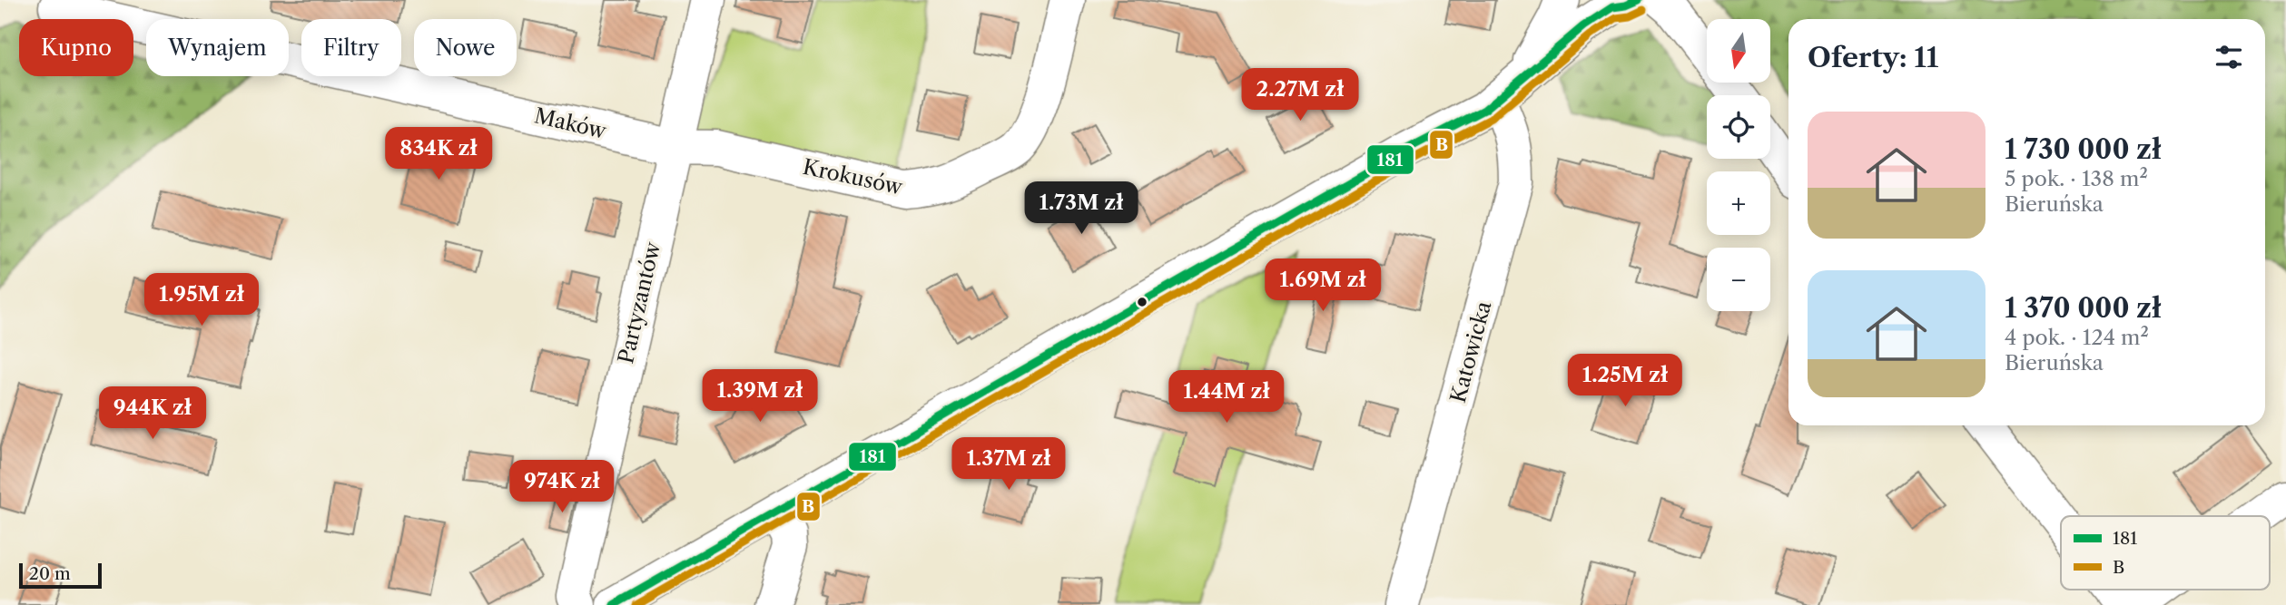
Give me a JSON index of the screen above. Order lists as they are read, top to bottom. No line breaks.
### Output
{"streets":{"street":["Maków","Krokusów","Partyzantów","Katowicka"]},"crossings":[["Maków","Krokusów"],["Maków","Partyzantów"],["Krokusów","Partyzantów"]],"lines":["transit line 181","transit line B"],"legend":["181","B"],"scale_bar":"20 m","north":"bottom","page":{"map_buttons":["+","−"],"chip":["Kupno","Wynajem","Filtry","Nowe"],"heading":"Oferty: 11","price":["2.27M zł","834K zł","1.73M zł","1.69M zł","1.95M zł","1.25M zł","1.39M zł","1.44M zł","944K zł","1.37M zł","974K zł"],"list":[{"name":"1 730 000 zł","note":"5 pok. · 138 m² · Bieruńska"},{"name":"1 370 000 zł","note":"4 pok. · 124 m² · Bieruńska"}],"scale":"20 m"}}
